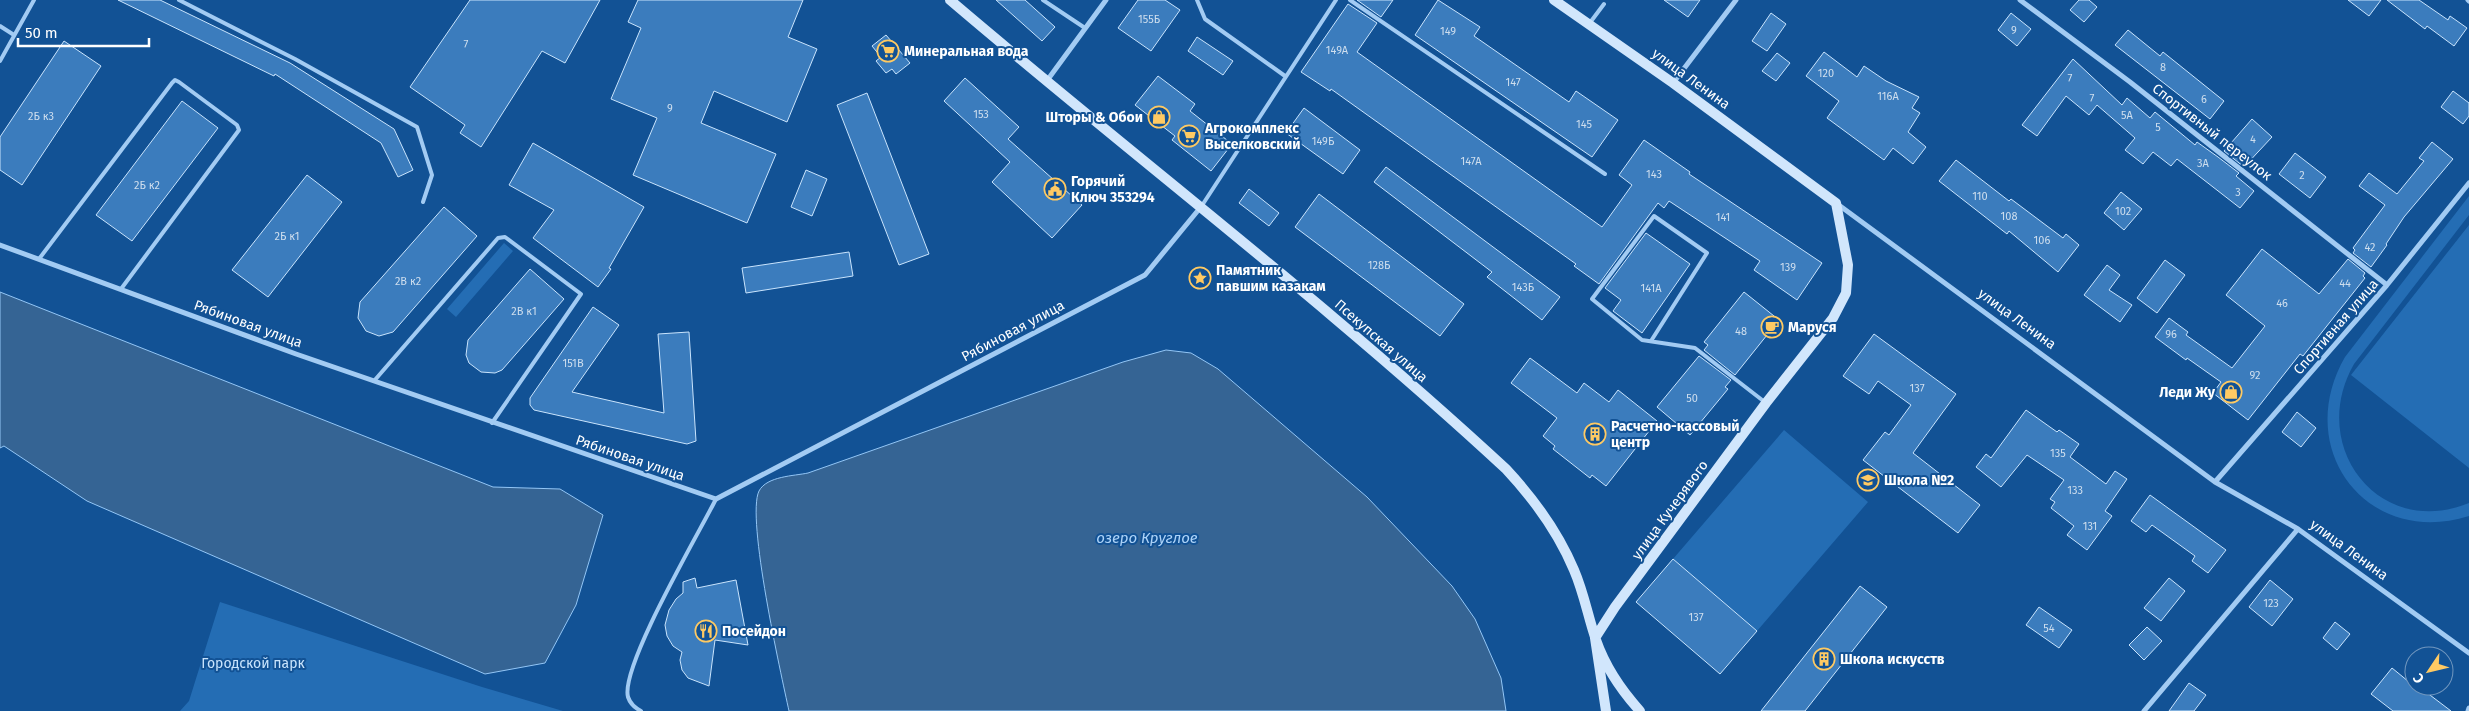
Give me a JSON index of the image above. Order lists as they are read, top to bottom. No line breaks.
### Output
{"streets":{"street":["улица Ленина","Спортивный переулок","Рябиновая улица","Спортивная улица","Псекупская улица","улица Кучерявого"]},"crossings":[["улица Ленина","Спортивная улица"],["улица Ленина","улица Кучерявого"],["Спортивный переулок","Спортивная улица"],["Рябиновая улица","Псекупская улица"],["Псекупская улица","улица Кучерявого"]],"water":["озеро Круглое"],"parks":["Городской парк"],"places":{"supermarket":["Минеральная вода","Агрокомплекс Выселковский"],"shop":["Шторы & Обои","Леди Жу"],"public building":["Горячий Ключ 353294"],"place":["Памятник павшим казакам"],"cafe":["Маруся"],"building":["Расчетно-кассовый центр","Школа искусств"],"school or university":["Школа №2"],"restaurant":["Посейдон"]},"house_numbers":["155Б","9","149","7","149А","8","120","7","147","116А","7","6","9","153","5А","2Б к3","145","5","4","149Б","147А","3А","143","2","2Б к2","3","110","102","108","141","2Б к1","106","42","128Б","139","2В к2","44","143Б","141А","46","2В к1","48","96","151В","92","137","50","135","133","131","123","137","54"],"scale_bar":"50 m","north":"bottom left"}
